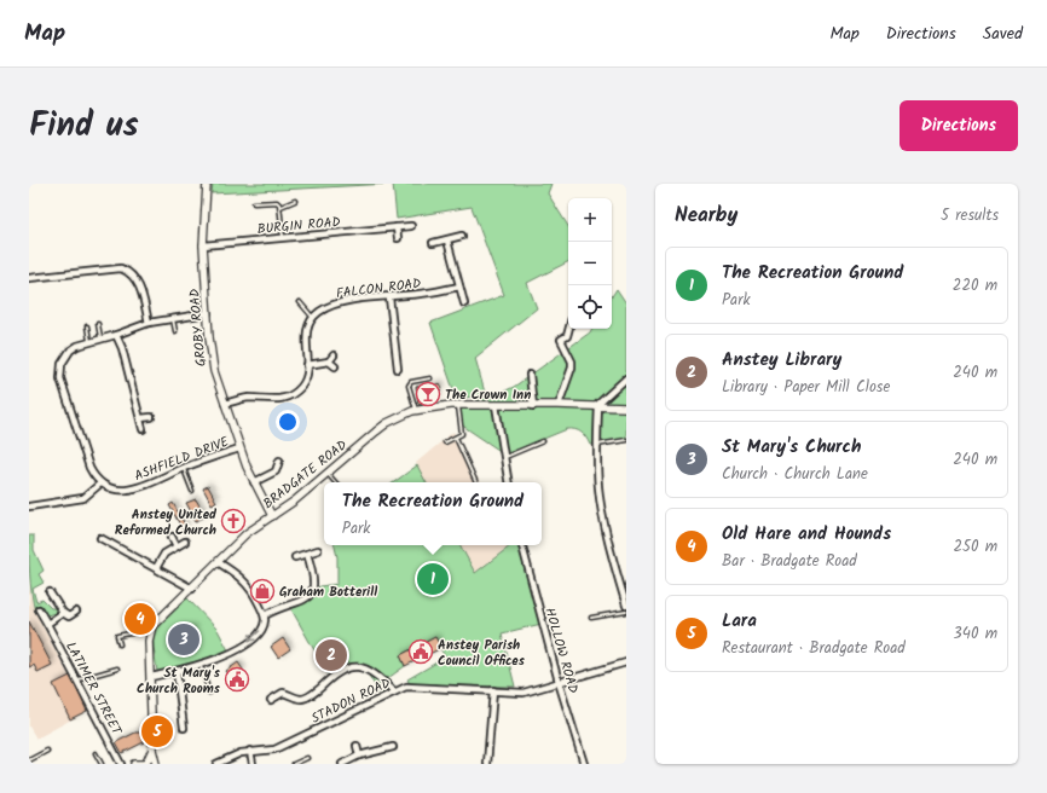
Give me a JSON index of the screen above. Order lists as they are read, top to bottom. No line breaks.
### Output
{"streets":{"street":["BURGIN ROAD","FALCON ROAD","GROBY ROAD","ASHFIELD DRIVE","BRADGATE ROAD","HOLLOW ROAD","LATIMER STREET","STADON ROAD"]},"crossings":[["BURGIN ROAD","GROBY ROAD"],["GROBY ROAD","ASHFIELD DRIVE"],["GROBY ROAD","BRADGATE ROAD"],["HOLLOW ROAD","STADON ROAD"]],"places":{"bar":["The Crown Inn"],"church":["Anstey United Reformed Church"],"shop":["Graham Botterill"],"public building":["Anstey Parish Council Offices","St Mary's Church Rooms"]},"page":{"header":"Map","nav":["Map","Directions","Saved"],"title":"Find us","buttons":"Directions","heading":["Nearby","5 results"],"map_buttons":["+","−"],"list":[{"mark":"1","name":"The Recreation Ground","note":"Park","value":"220 m"},{"mark":"2","name":"Anstey Library","note":"Library · Paper Mill Close","value":"240 m"},{"mark":"3","name":"St Mary's Church","note":"Church · Church Lane","value":"240 m"},{"mark":"4","name":"Old Hare and Hounds","note":"Bar · Bradgate Road","value":"250 m"},{"mark":"5","name":"Lara","note":"Restaurant · Bradgate Road","value":"340 m"}],"popup":["The Recreation Ground","Park"],"pins":["1","4","3","2","5"]}}
